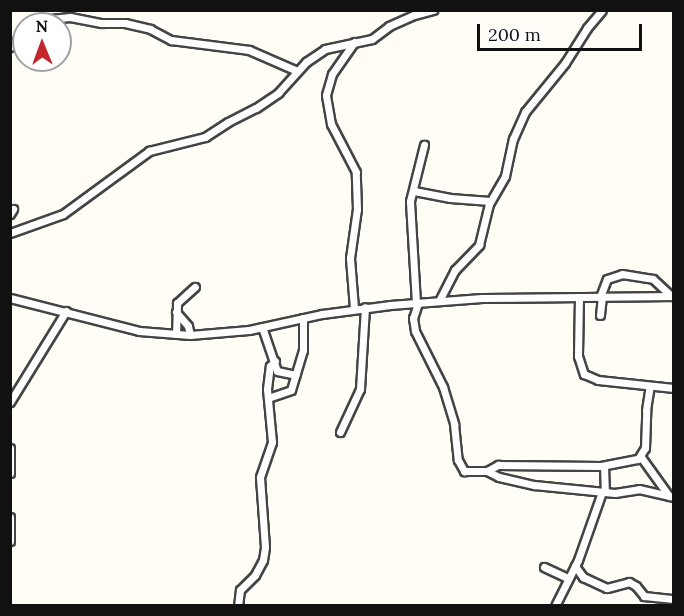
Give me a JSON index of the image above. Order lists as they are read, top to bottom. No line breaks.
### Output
{"scale_bar":"200 m","north":"top"}
